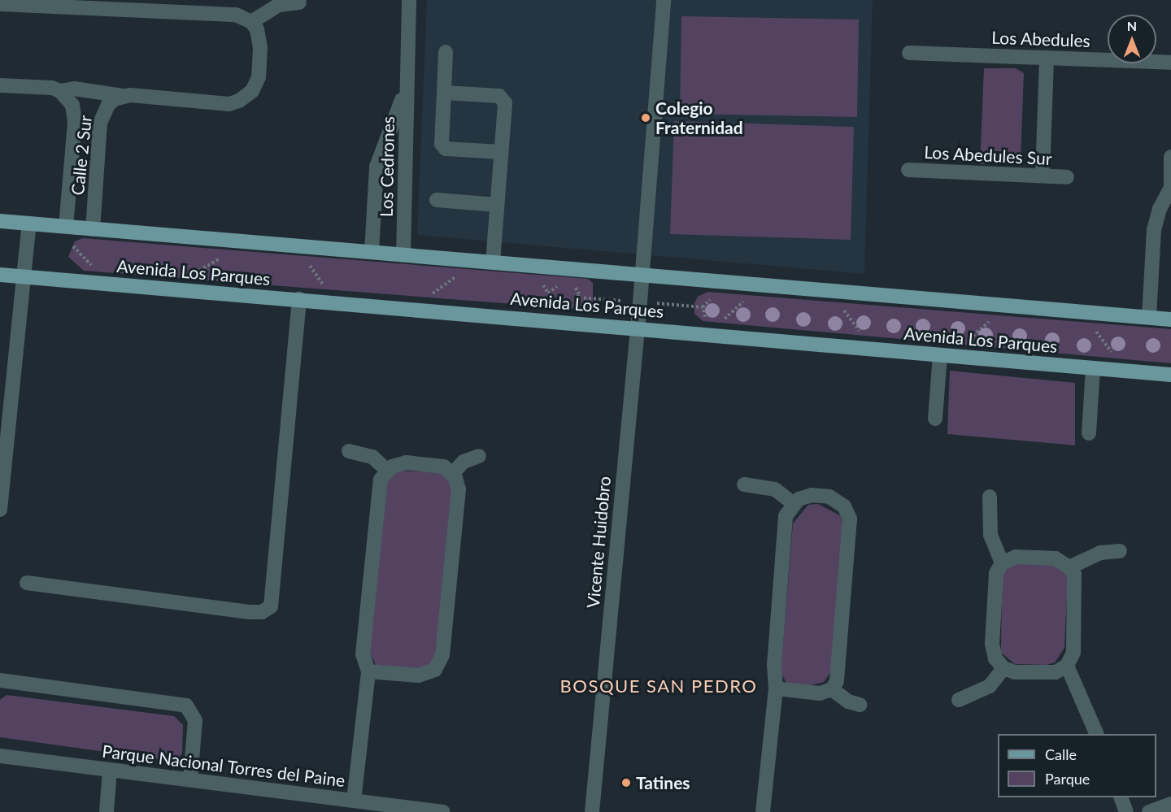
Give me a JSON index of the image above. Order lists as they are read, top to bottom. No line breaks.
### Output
{"streets":{"main road":["Avenida Los Parques"],"street":["Los Abedules","Calle 2 Sur","Los Abedules Sur","Los Cedrones","Vicente Huidobro","Parque Nacional Torres del Paine"]},"crossings":[["Calle 2 Sur","Avenida Los Parques"],["Los Cedrones","Avenida Los Parques"],["Avenida Los Parques","Vicente Huidobro"]],"districts":["BOSQUE SAN PEDRO"],"places":["Colegio Fraternidad","Tatines"],"legend":["Calle","Parque"],"north":"top"}
